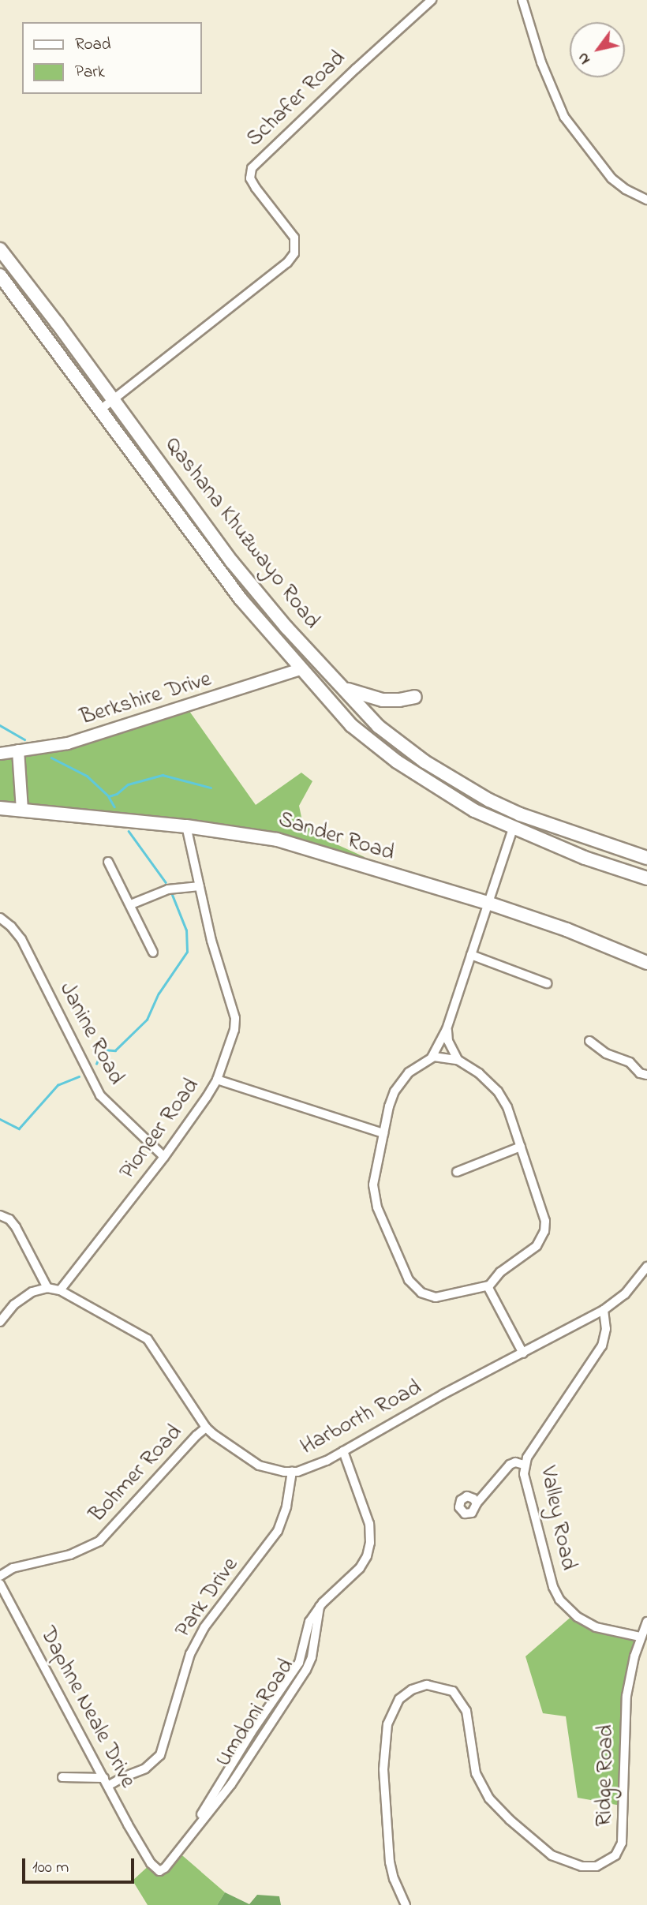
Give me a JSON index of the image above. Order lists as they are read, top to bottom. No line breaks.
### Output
{"streets":{"main road":["Qashana Khuzwayo Road","Sander Road"],"street":["Schafer Road","Berkshire Drive","Janine Road","Pioneer Road","Harborth Road","Bohmer Road","Valley Road","Park Drive","Daphne Neale Drive","Umdoni Road","Ridge Road"]},"crossings":[["Schafer Road","Qashana Khuzwayo Road"],["Qashana Khuzwayo Road","Berkshire Drive"],["Sander Road","Pioneer Road"],["Janine Road","Pioneer Road"],["Pioneer Road","Harborth Road"],["Harborth Road","Bohmer Road"],["Harborth Road","Valley Road"],["Harborth Road","Park Drive"],["Harborth Road","Umdoni Road"],["Valley Road","Ridge Road"],["Park Drive","Daphne Neale Drive"],["Daphne Neale Drive","Umdoni Road"]],"legend":["Road","Park"],"scale_bar":"100 m","north":"bottom left"}
